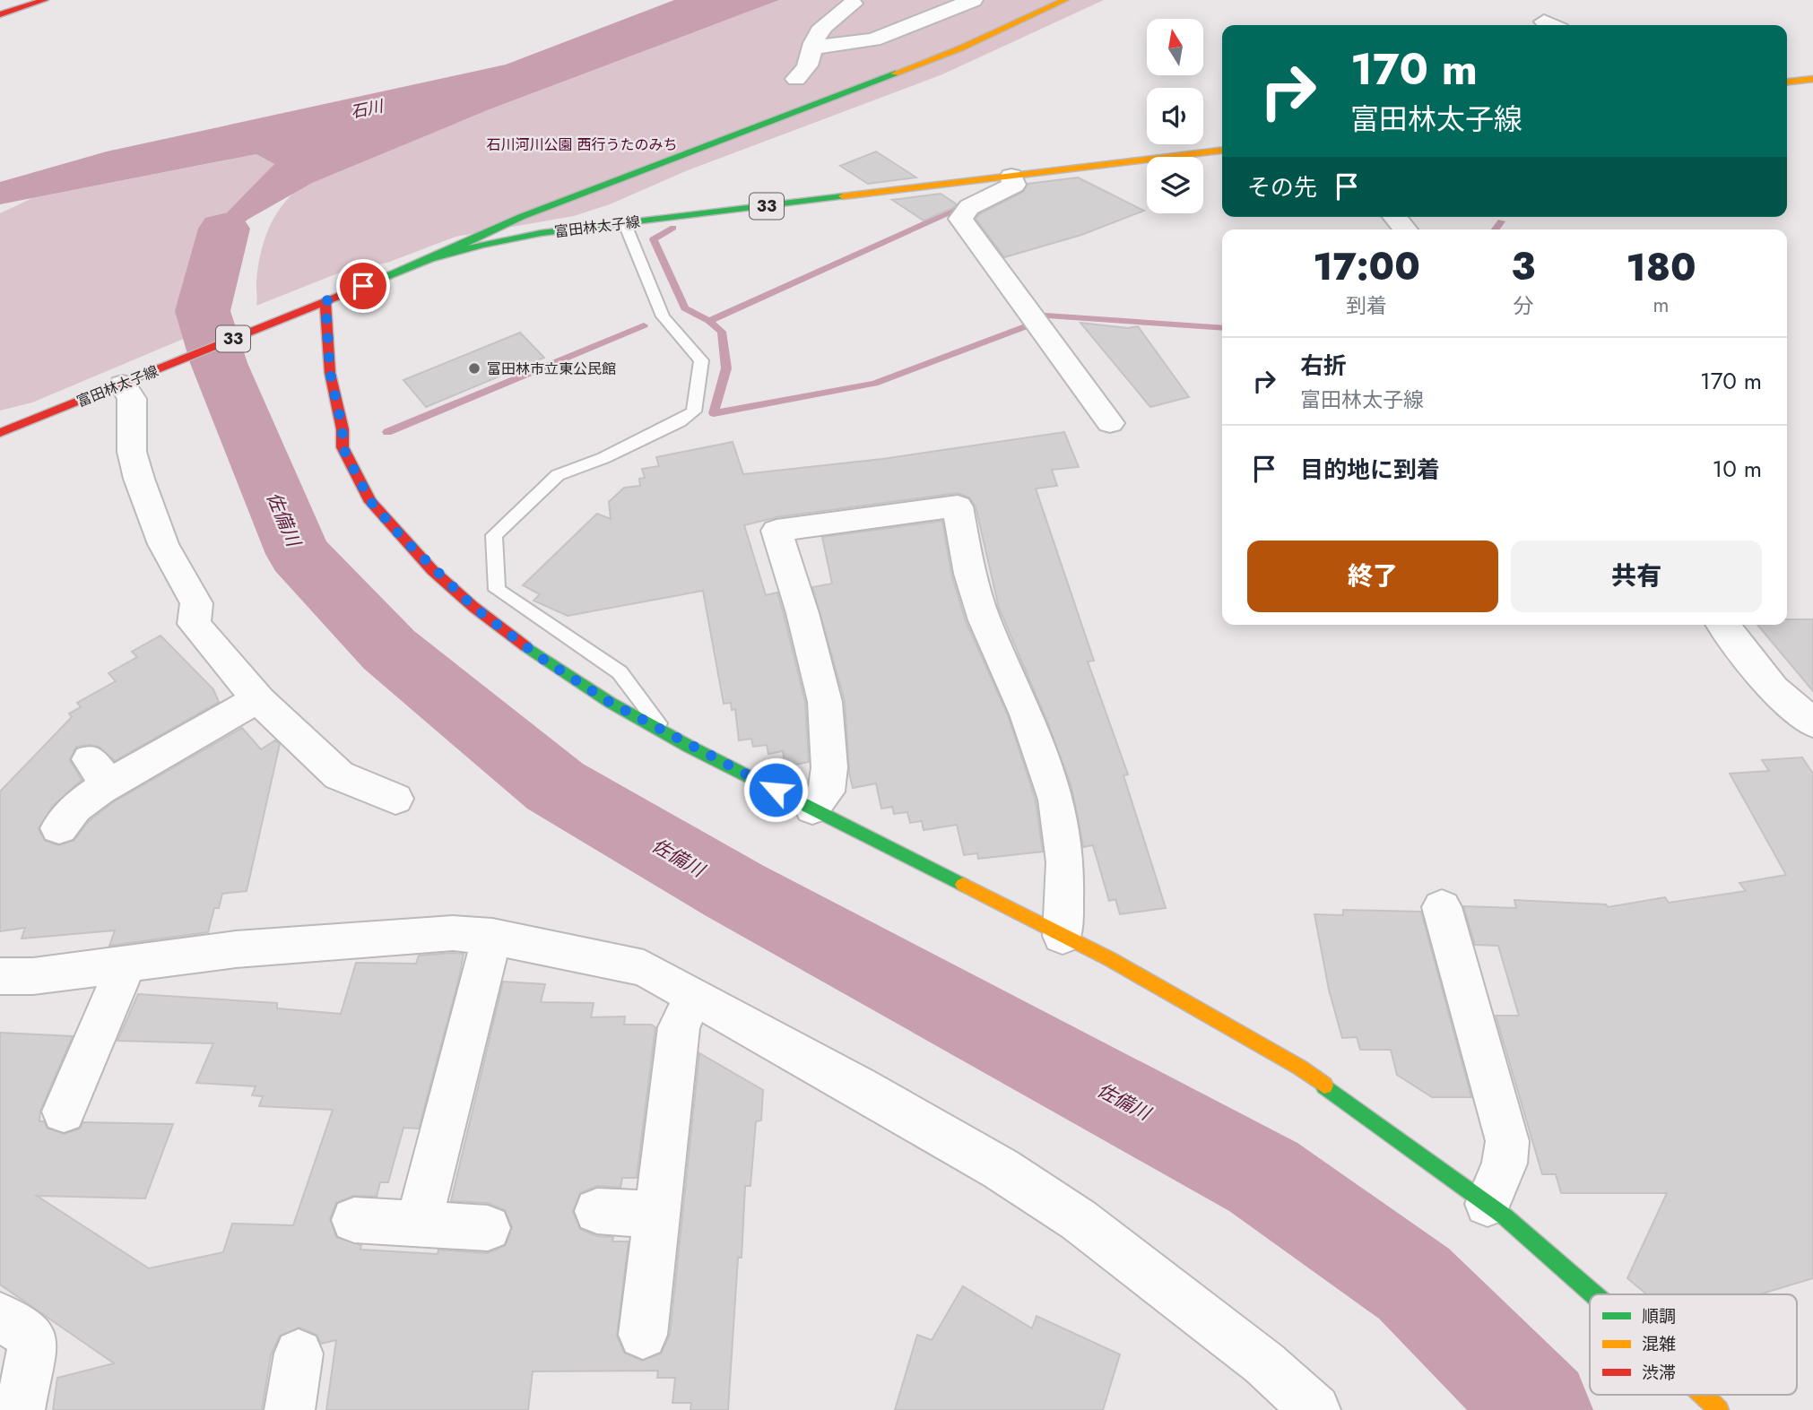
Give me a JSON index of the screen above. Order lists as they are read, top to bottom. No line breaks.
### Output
{"streets":{"street":["33","富田林太子線"]},"water":["石川","佐備川"],"parks":["石川河川公園 西行うたのみち"],"places":["富田林市立東公民館"],"legend":["順調","混雑","渋滞"],"north":"top","page":{"turn":["170 m","富田林太子線"],"then":"その先","eta":["17:00","到着","3","分","180","m"],"list":[{"name":"右折","note":"富田林太子線","value":"170 m"},{"name":"目的地に到着","value":"10 m"}],"buttons":["終了","共有"]}}
